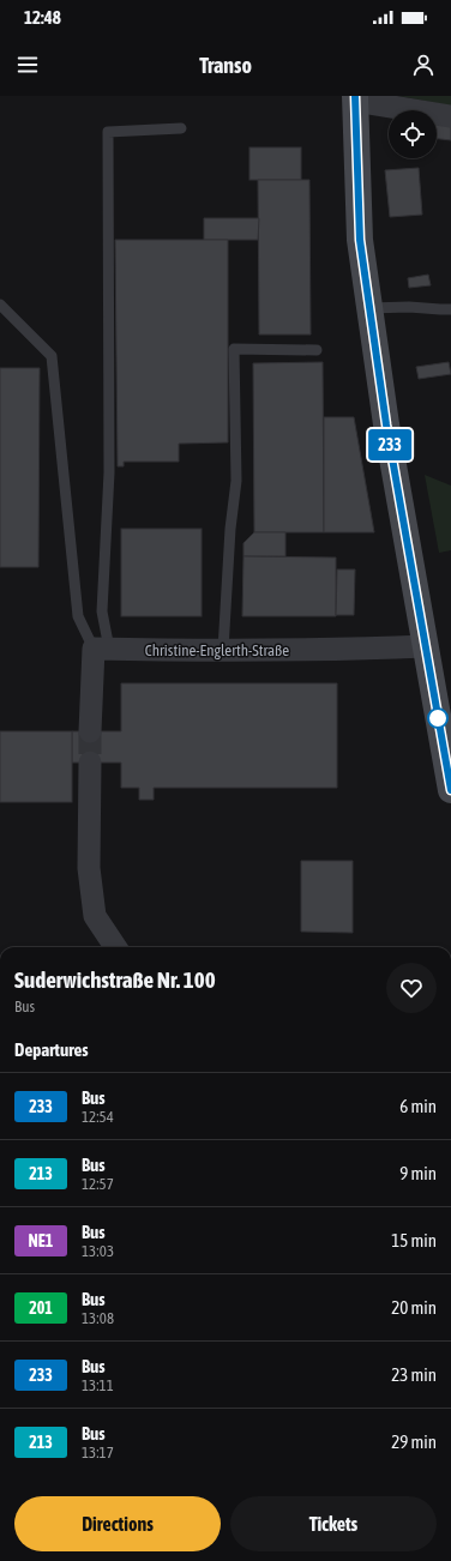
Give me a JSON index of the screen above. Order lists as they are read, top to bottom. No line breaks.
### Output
{"streets":{"street":["Christine-Englerth-Straße"]},"lines":["bus line 233"],"page":{"status":"12:48","header":"Transo","on_map":"233","heading":[["Suderwichstraße Nr. 100","Bus"],"Departures"],"list":[{"mark":"233","name":"Bus","note":"12:54","value":"6 min"},{"mark":"213","name":"Bus","note":"12:57","value":"9 min"},{"mark":"NE1","name":"Bus","note":"13:03","value":"15 min"},{"mark":"201","name":"Bus","note":"13:08","value":"20 min"},{"mark":"233","name":"Bus","note":"13:11","value":"23 min"},{"mark":"213","name":"Bus","note":"13:17","value":"29 min"}],"buttons":["Directions","Tickets"]}}
